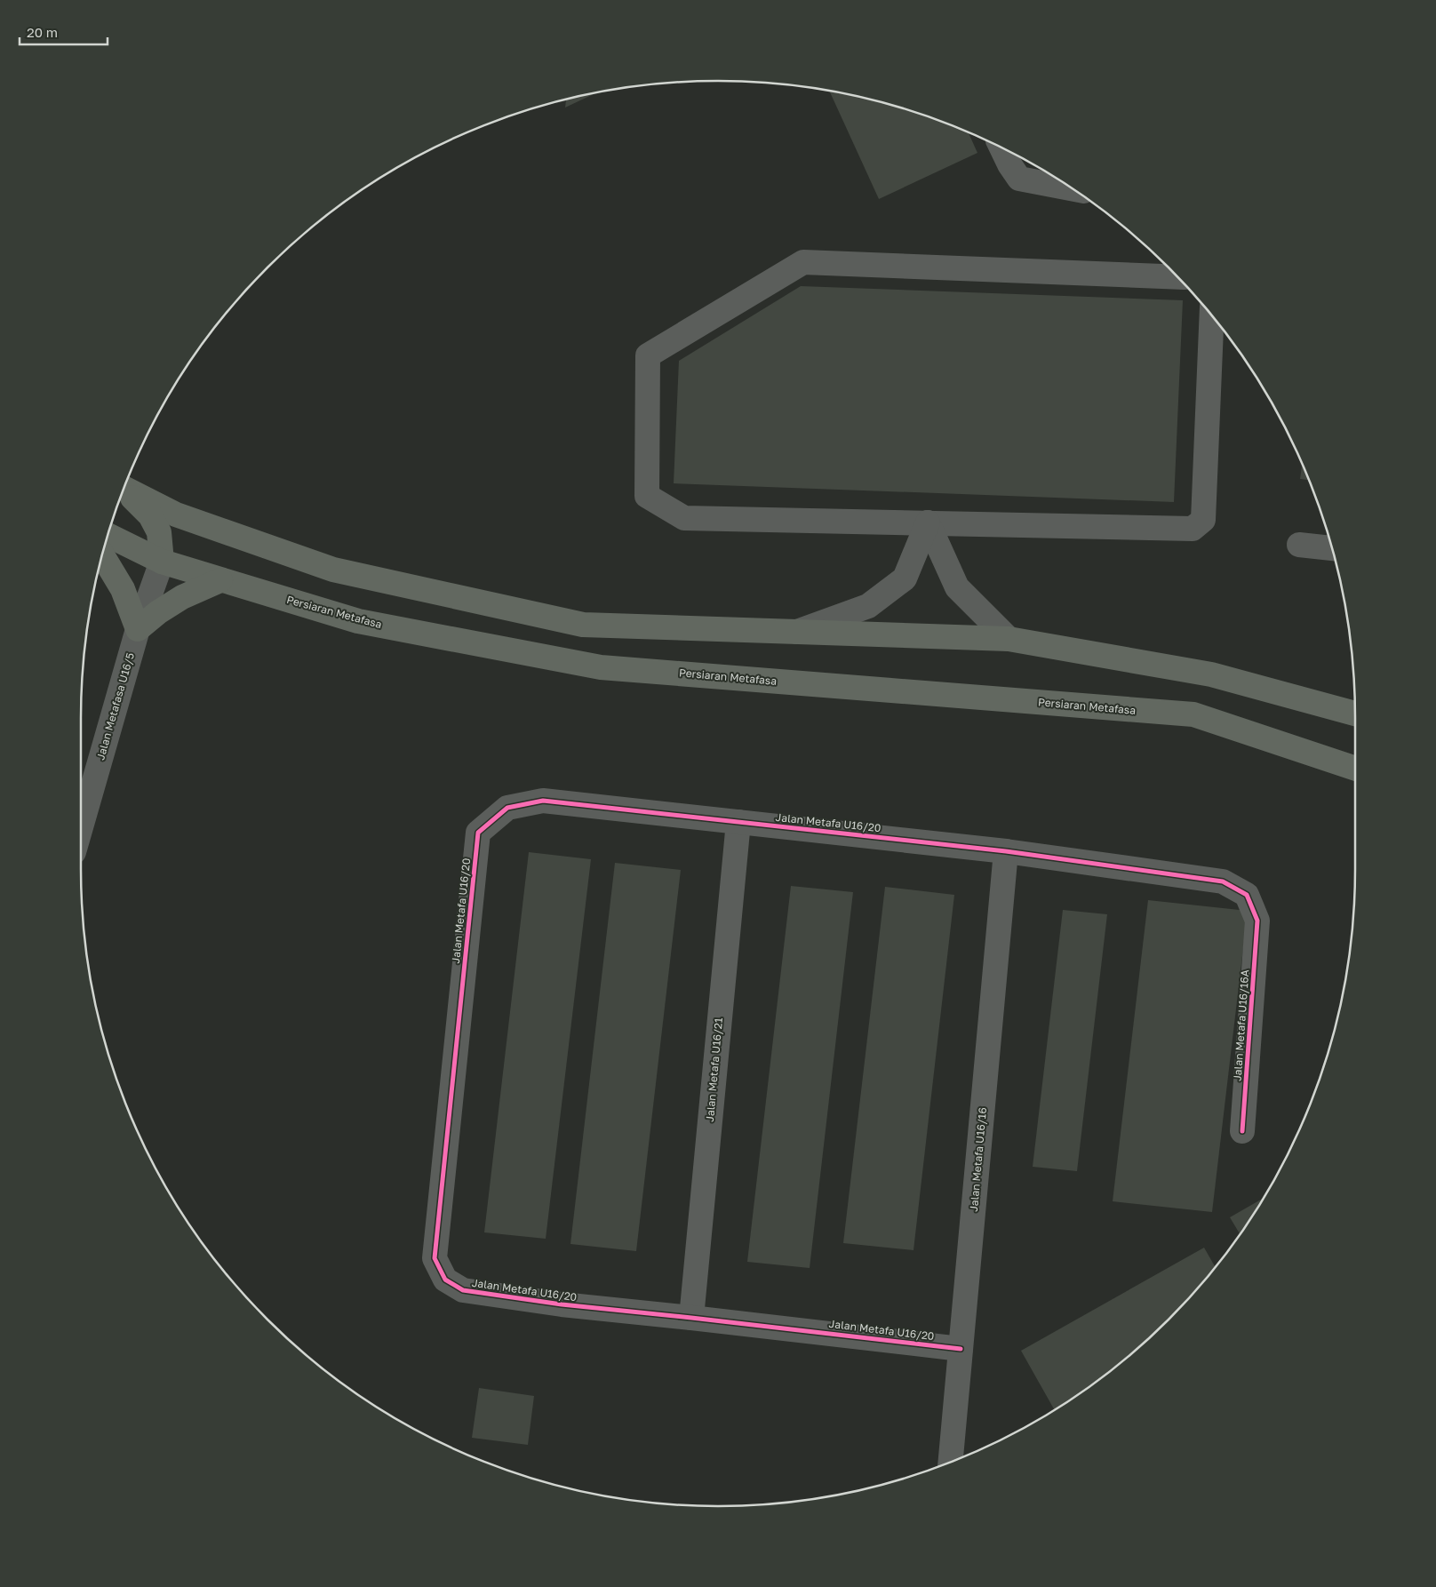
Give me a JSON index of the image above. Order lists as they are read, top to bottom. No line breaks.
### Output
{"streets":{"main road":["Persiaran Metafasa"],"street":["Jalan Metafasa U16/5","Jalan Metafa U16/20","Jalan Metafa U16/16A","Jalan Metafa U16/21","Jalan Metafa U16/16"]},"crossings":[["Persiaran Metafasa","Jalan Metafasa U16/5"],["Jalan Metafa U16/20","Jalan Metafa U16/16A"],["Jalan Metafa U16/20","Jalan Metafa U16/21"],["Jalan Metafa U16/20","Jalan Metafa U16/16"]],"scale_bar":"20 m"}
